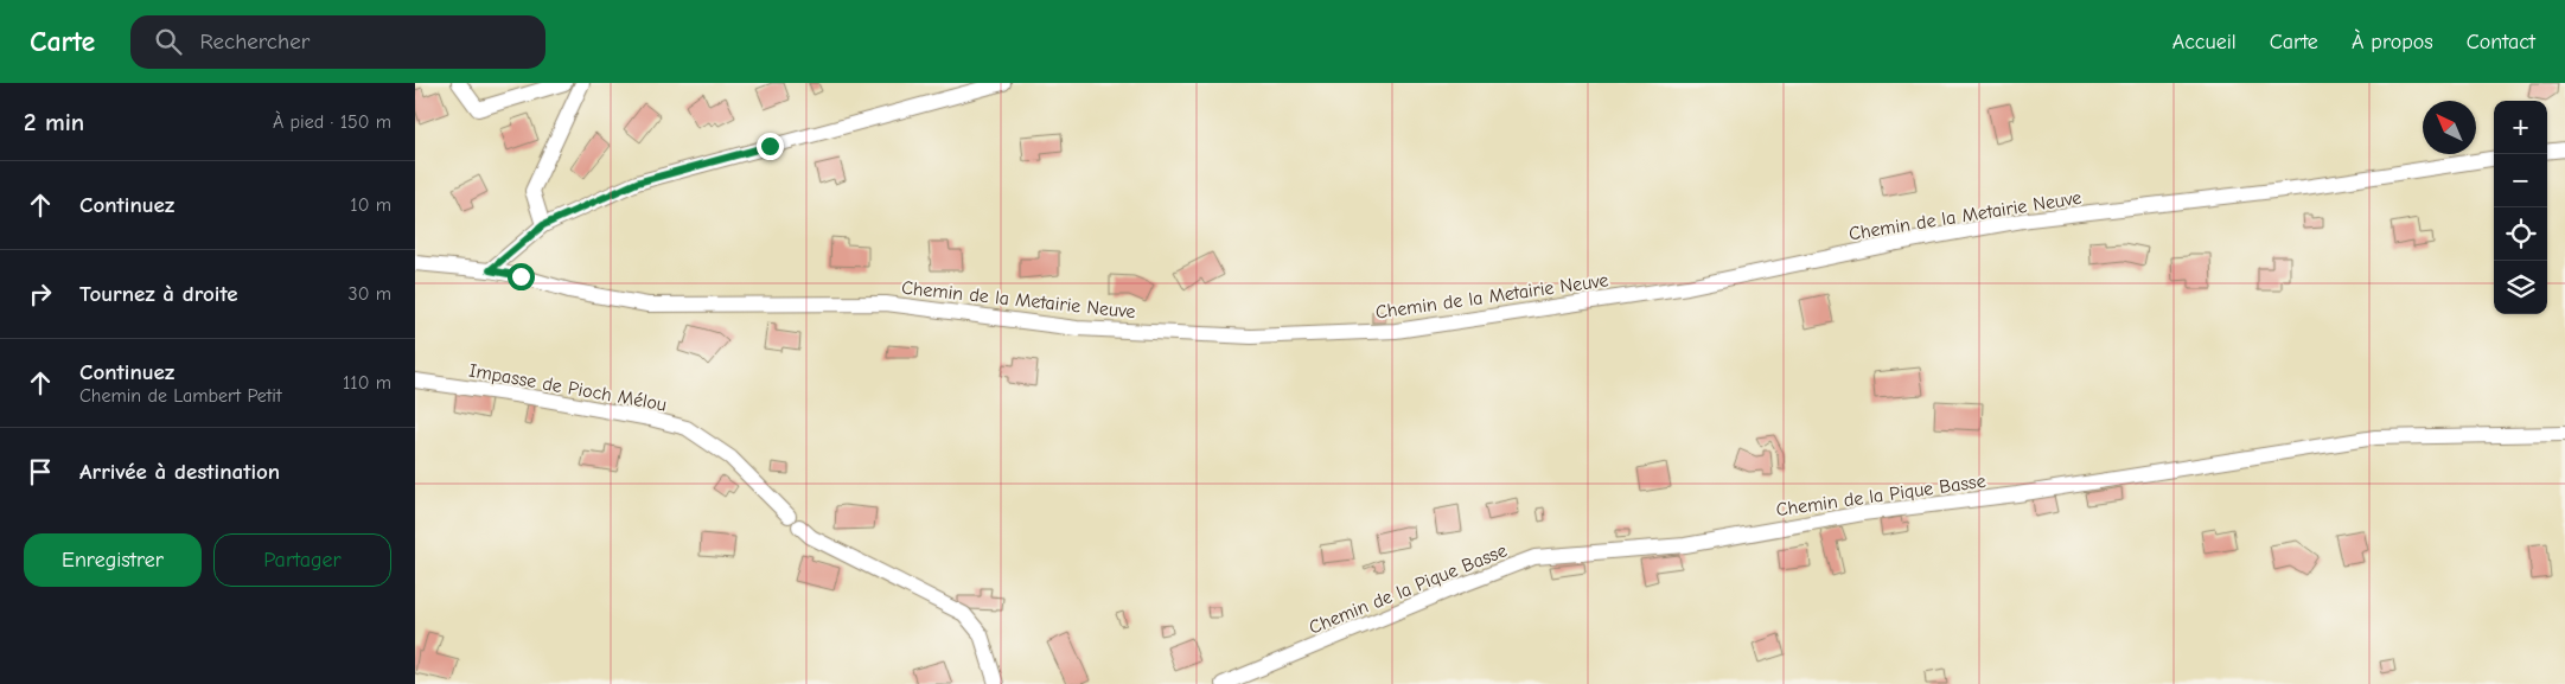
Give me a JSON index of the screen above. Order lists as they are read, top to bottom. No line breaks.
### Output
{"streets":{"street":["Chemin de la Metairie Neuve","Impasse de Pioch Mélou","Chemin de la Pique Basse"]},"north":"top left","page":{"header":"Carte","search":"Rechercher","nav":["Accueil","Carte","À propos","Contact"],"heading":["2 min","À pied · 150 m"],"map_buttons":["+","−"],"list":[["Continuez","10 m"],["Tournez à droite","30 m"],["Continuez","Chemin de Lambert Petit","110 m"],"Arrivée à destination"],"buttons":["Enregistrer","Partager"]}}
